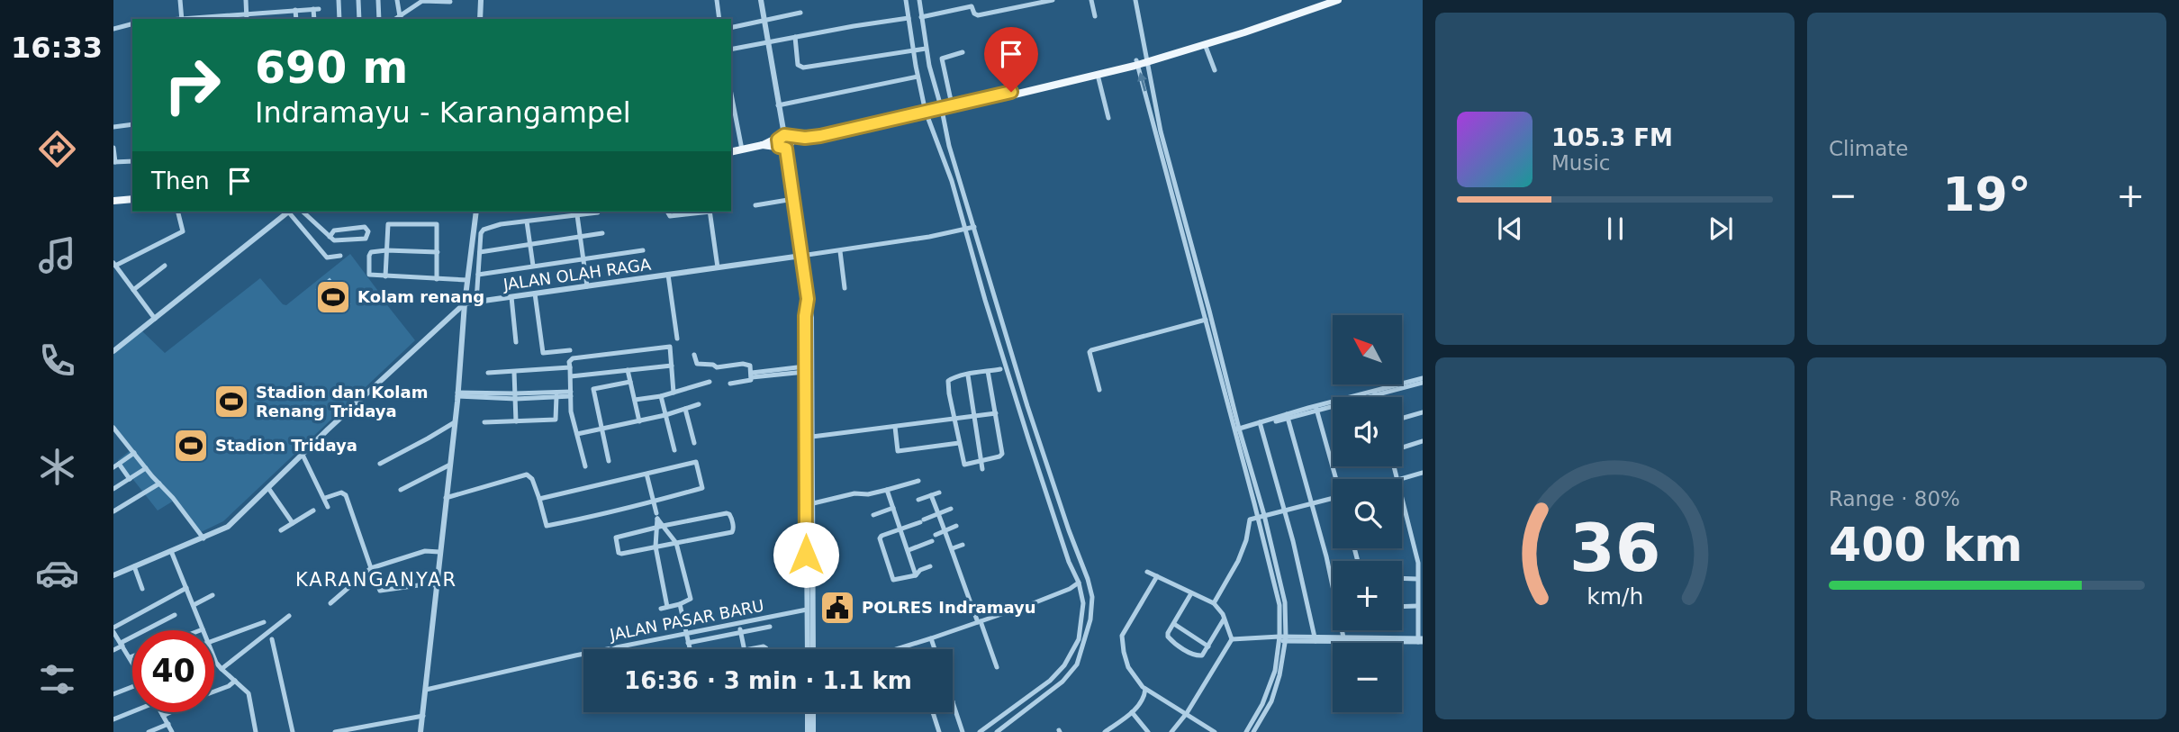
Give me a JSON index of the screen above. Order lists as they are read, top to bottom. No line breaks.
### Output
{"streets":{"street":["JALAN OLAH RAGA","JALAN PASAR BARU"]},"districts":["KARANGANYAR"],"places":{"sports":["Kolam renang","Stadion dan Kolam Renang Tridaya","Stadion Tridaya"],"public building":["POLRES Indramayu"]},"north":"top left","page":{"tabs":"16:33","tile":["Climate",["Range · 80%","400 km"]],"turn":["690 m","Indramayu - Karangampel"],"song":["105.3 FM","Music"],"then":"Then","heat":["−","19°","+"],"map_buttons":["+","−"],"limit":"40","trip":"16:36 · 3 min · 1.1 km","gauge":["36","km/h"]}}
